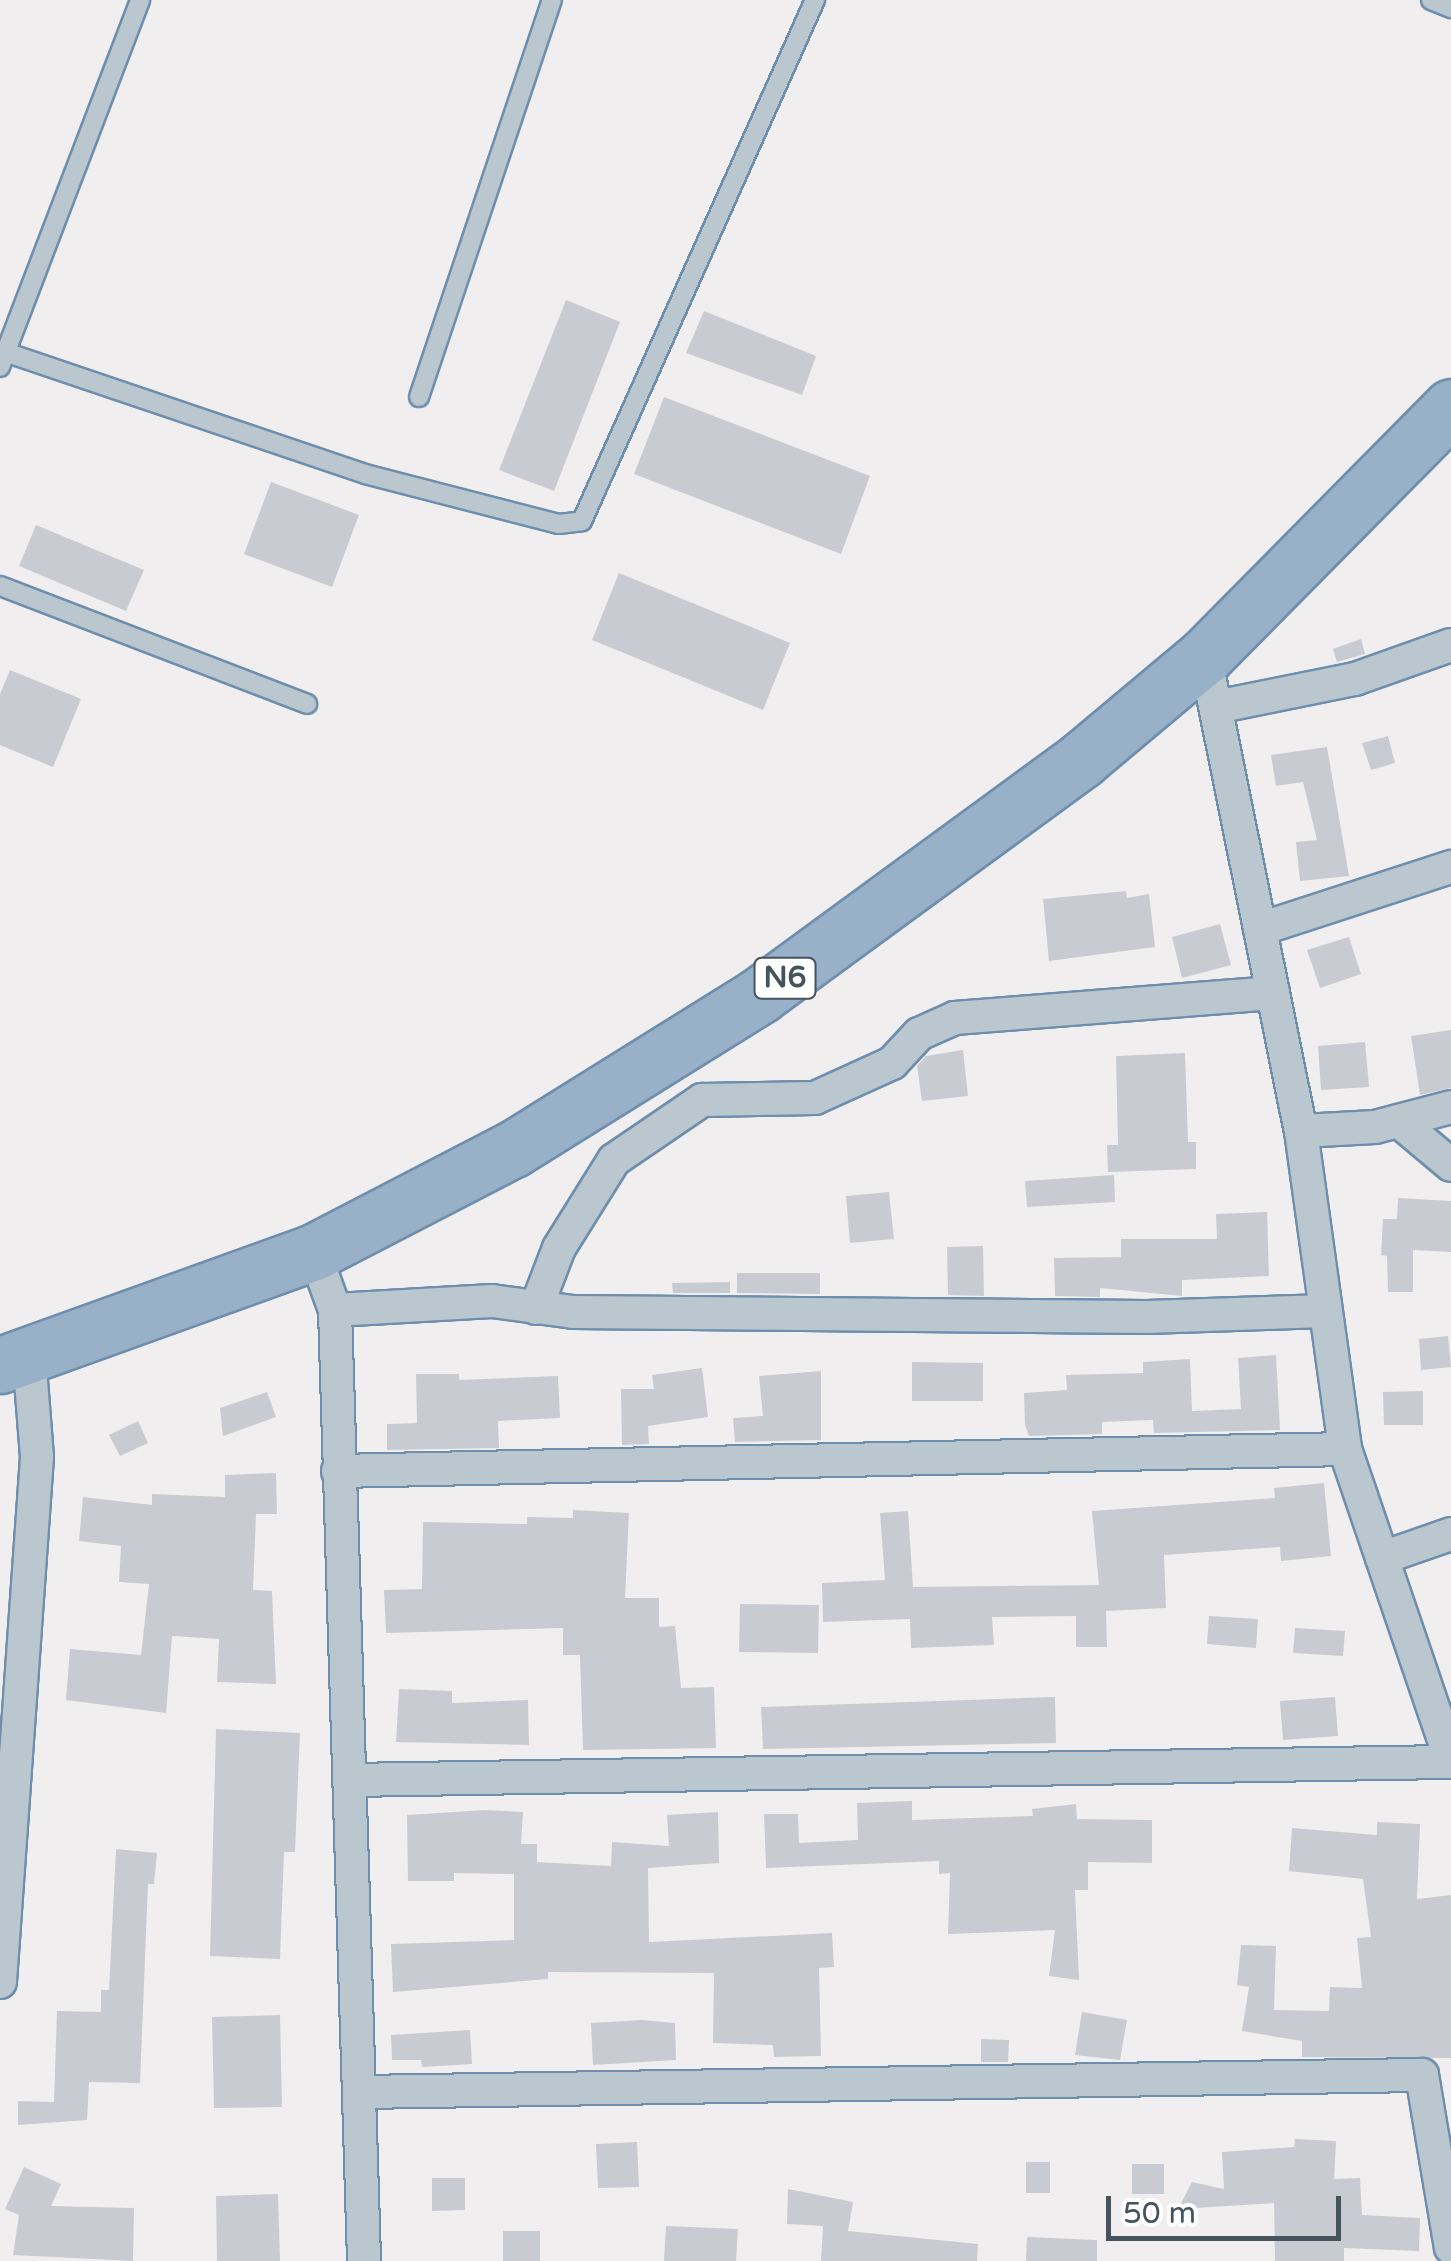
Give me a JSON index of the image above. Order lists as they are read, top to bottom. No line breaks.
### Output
{"streets":{"highway":["N6"]},"scale_bar":"50 m"}
